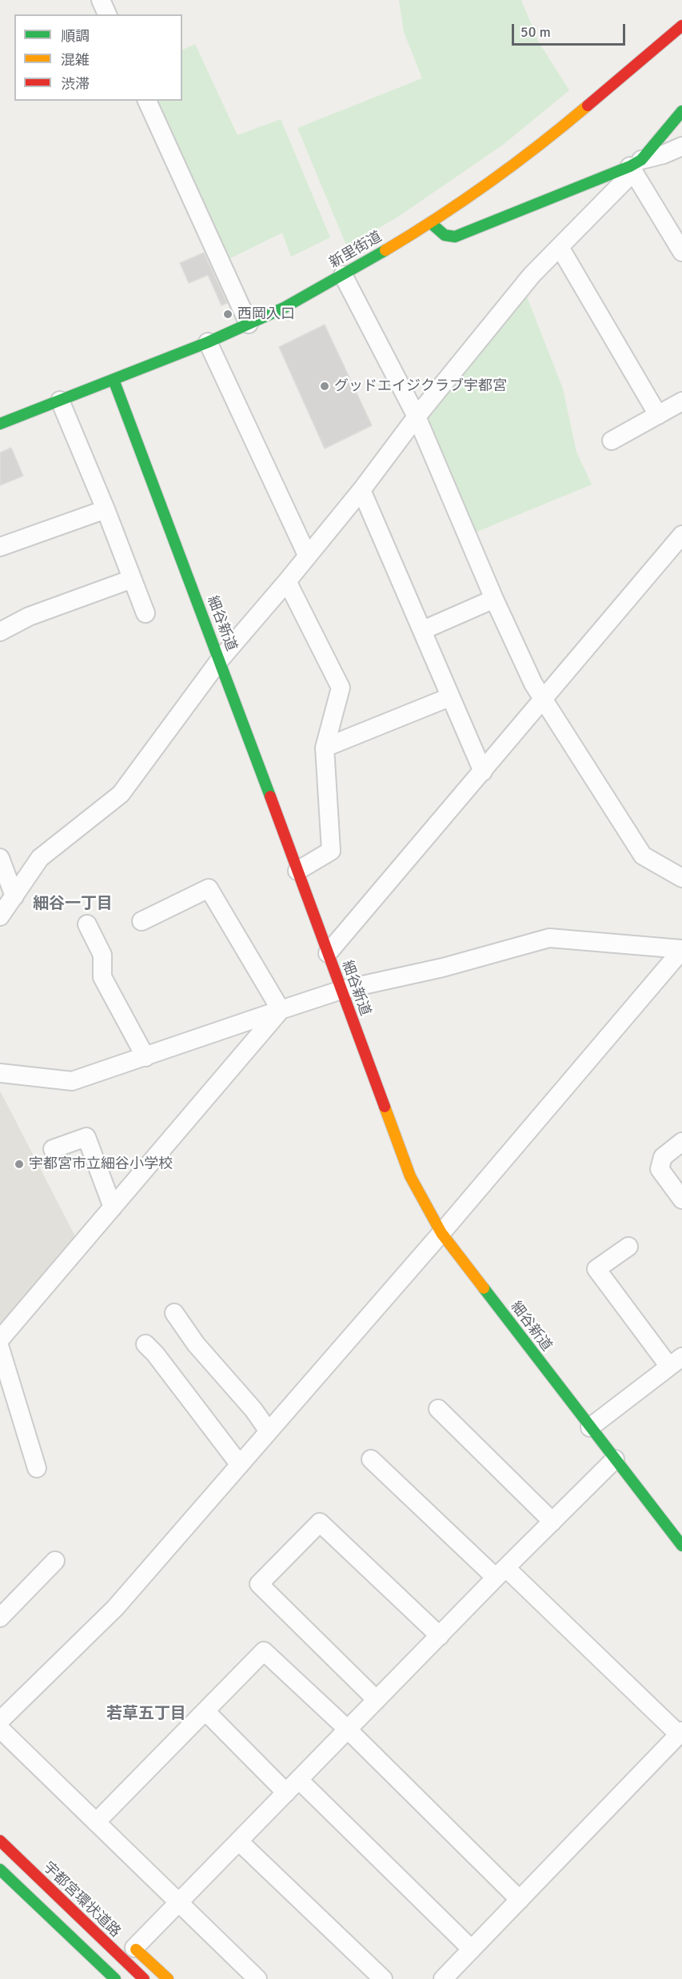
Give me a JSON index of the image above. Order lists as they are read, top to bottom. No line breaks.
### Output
{"streets":{"street":["新里街道","細谷新道","宇都宮環状道路"]},"crossings":[["新里街道","細谷新道"]],"districts":["細谷一丁目","若草五丁目"],"places":["西岡入口","グッドエイジクラブ宇都宮","宇都宮市立細谷小学校"],"legend":["順調","混雑","渋滞"],"scale_bar":"50 m"}
